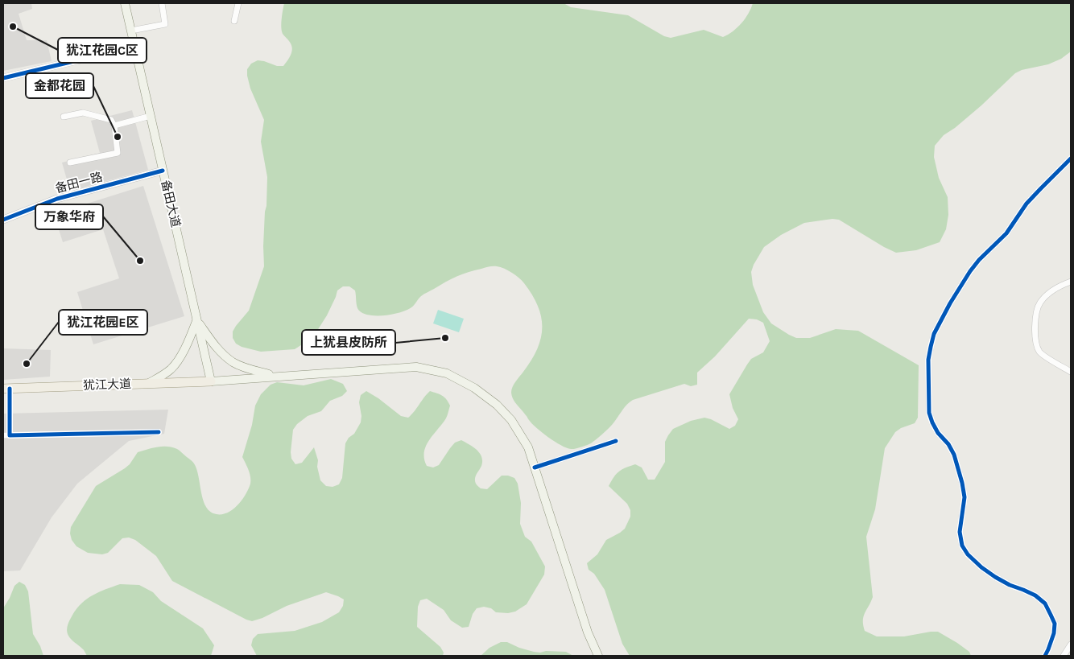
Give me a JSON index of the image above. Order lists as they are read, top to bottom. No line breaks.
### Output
{"streets":{"main road":["备田大道","犹江大道"],"street":["备田一路"]},"crossings":[["备田一路","备田大道"],["备田大道","犹江大道"]],"places":["犹江花园C区","金都花园","万象华府","上犹县皮防所","犹江花园E区"]}
